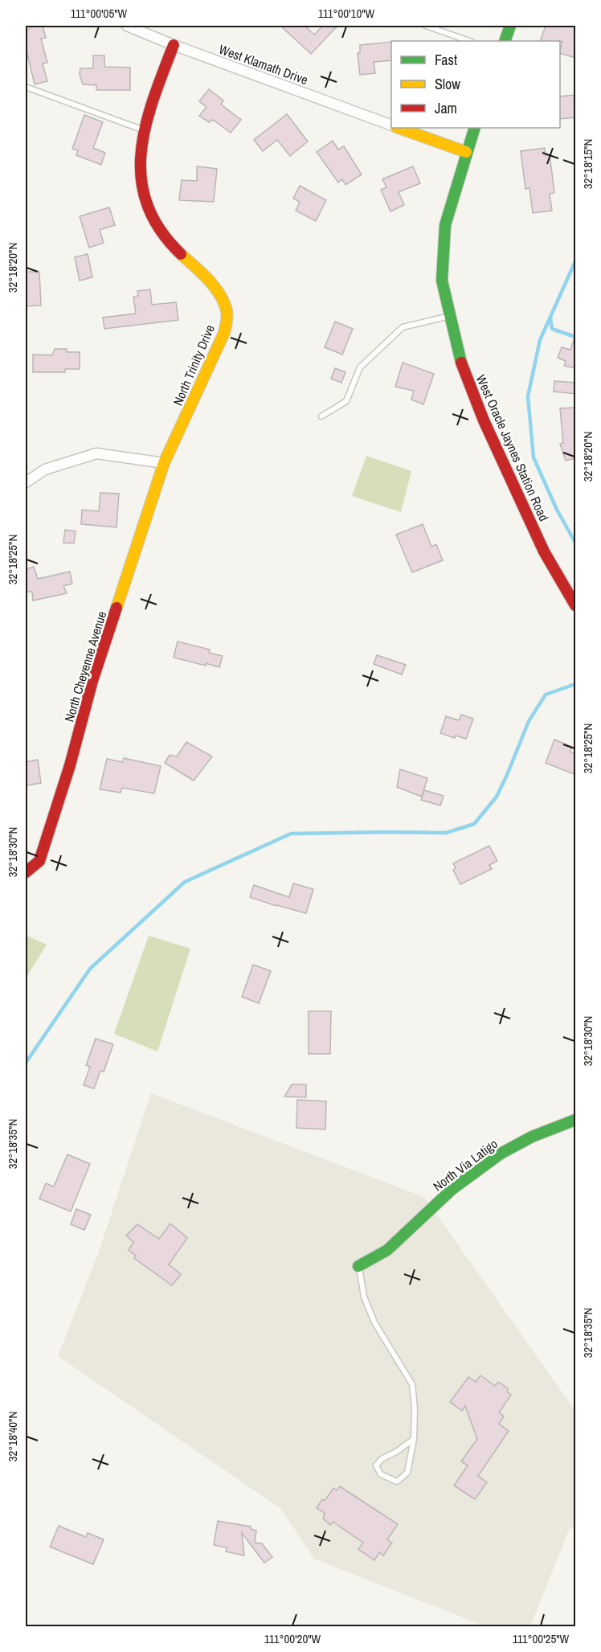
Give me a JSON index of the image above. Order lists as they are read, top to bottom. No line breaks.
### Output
{"streets":{"street":["West Klamath Drive","North Trinity Drive","West Oracle Jaynes Station Road","North Cheyenne Avenue","North Via Latigo"]},"crossings":[["West Klamath Drive","North Trinity Drive"],["North Trinity Drive","North Cheyenne Avenue"]],"legend":["Fast","Slow","Jam"],"coordinates":["111°00'05\"W","111°00'10\"W","32°18'15\"N","32°18'20\"N","32°18'25\"N","32°18'30\"N","32°18'35\"N","32°18'40\"N","111°00'20\"W","111°00'25\"W"]}
